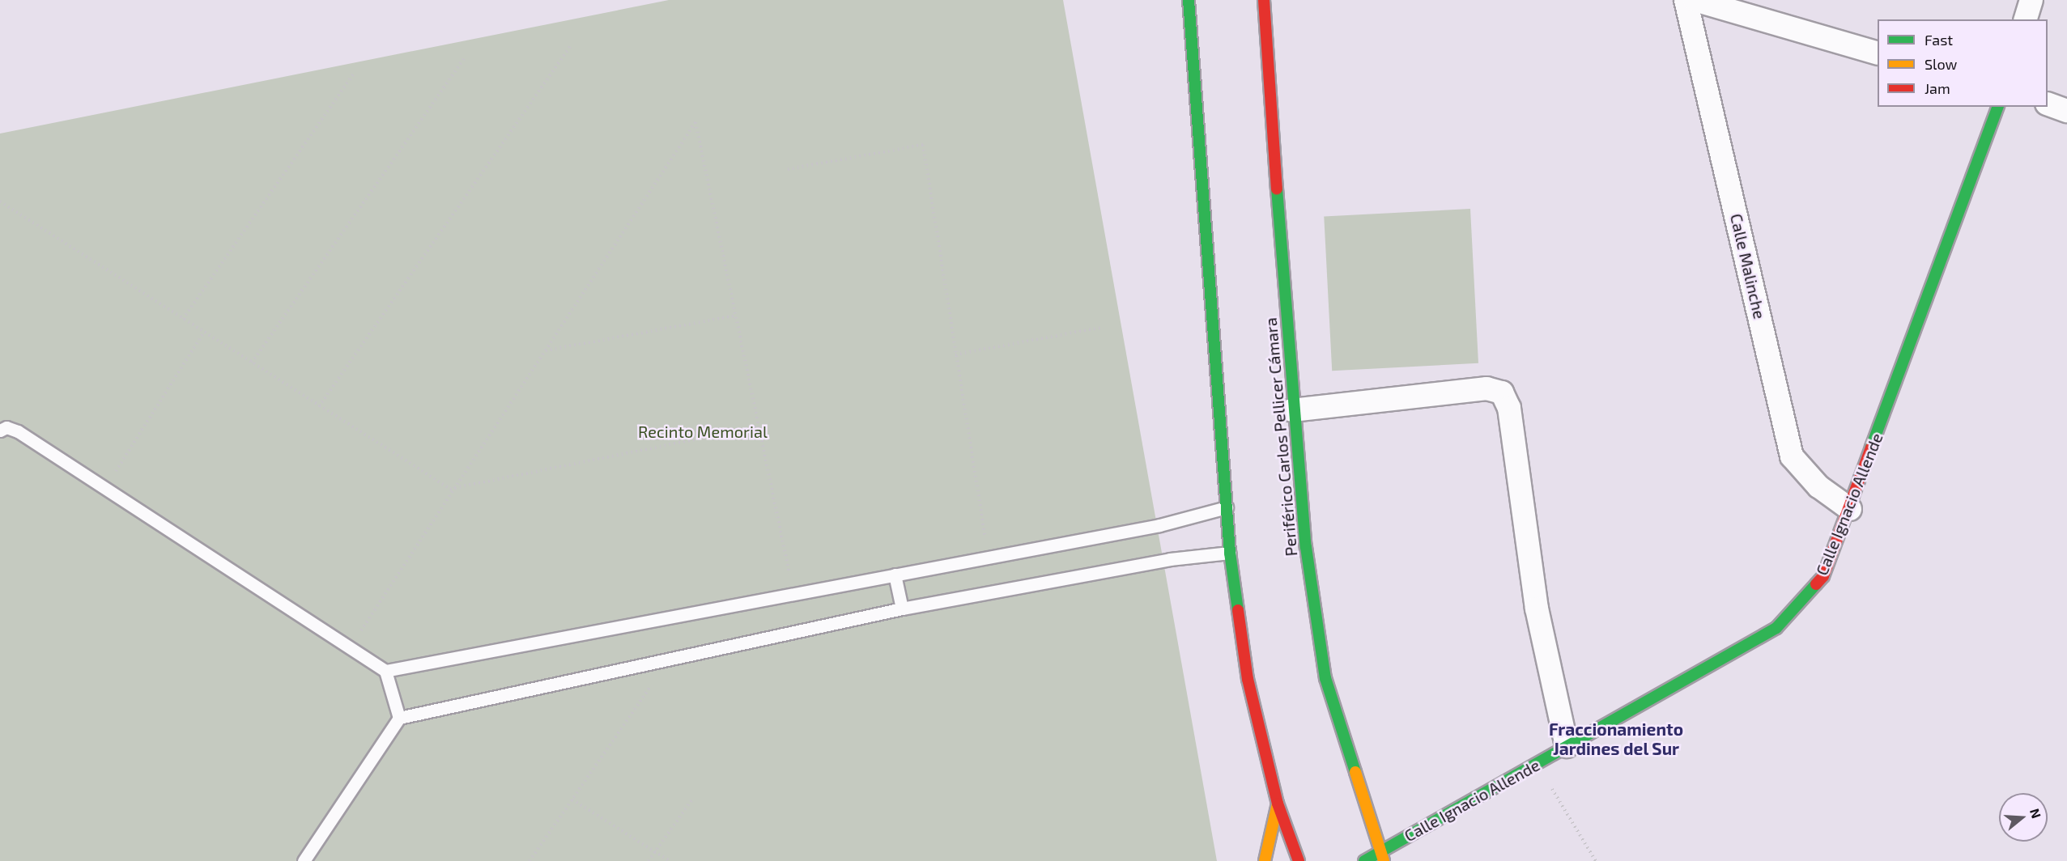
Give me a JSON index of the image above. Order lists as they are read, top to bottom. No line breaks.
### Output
{"streets":{"main road":["Periférico Carlos Pellicer Cámara","Calle Ignacio Allende"],"street":["Calle Malinche"]},"crossings":[["Calle Malinche","Calle Ignacio Allende"],["Periférico Carlos Pellicer Cámara","Calle Ignacio Allende"]],"districts":["Fraccionamiento Jardines del Sur"],"parks":["Recinto Memorial"],"legend":["Fast","Slow","Jam"],"north":"right"}
